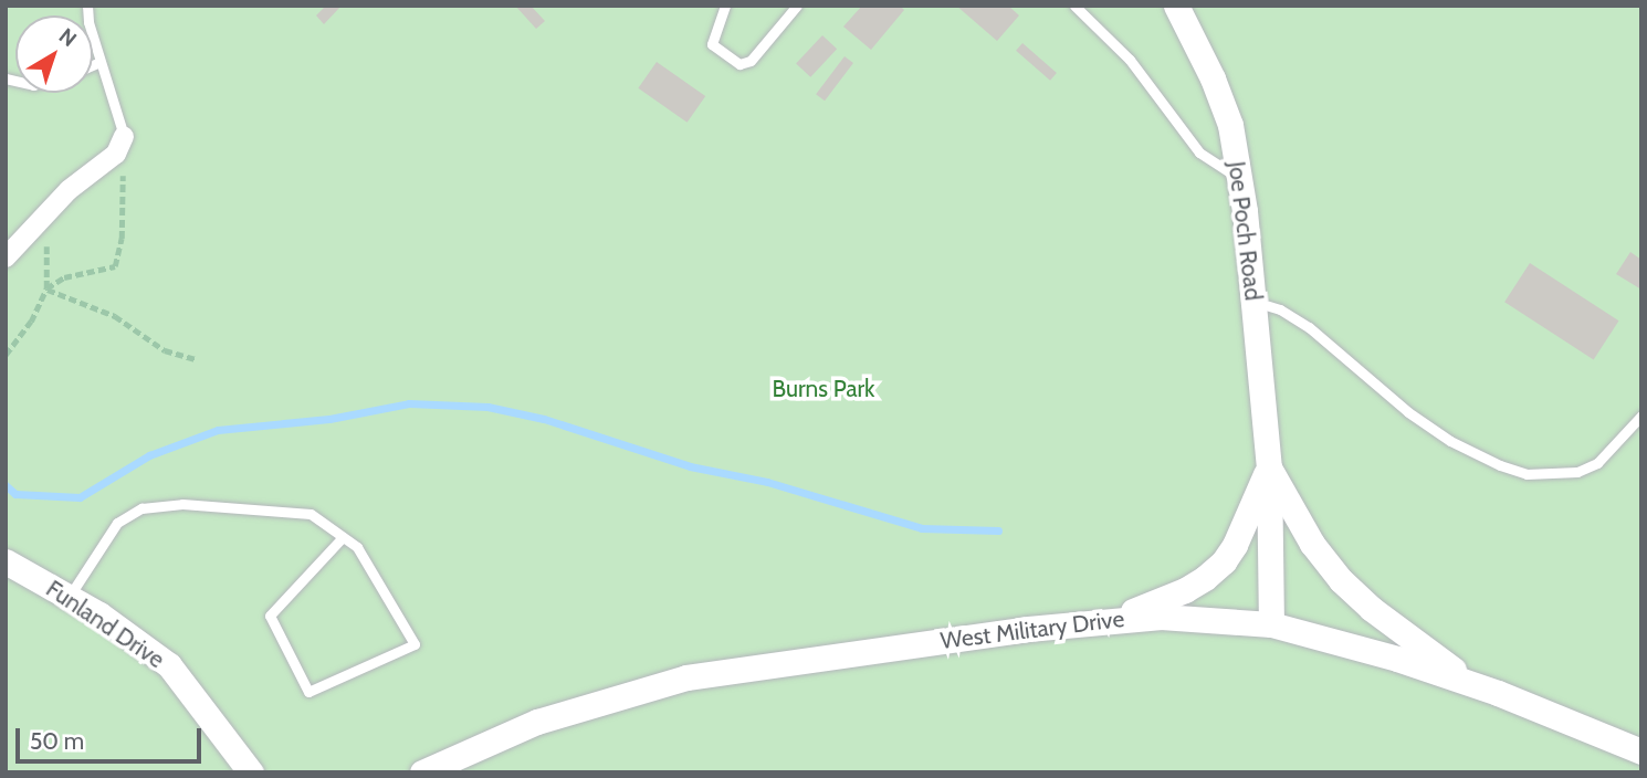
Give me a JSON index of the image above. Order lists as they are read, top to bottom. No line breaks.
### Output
{"streets":{"street":["Joe Poch Road","Funland Drive","West Military Drive"]},"crossings":[["Joe Poch Road","West Military Drive"]],"parks":["Burns Park"],"scale_bar":"50 m","north":"top right"}
